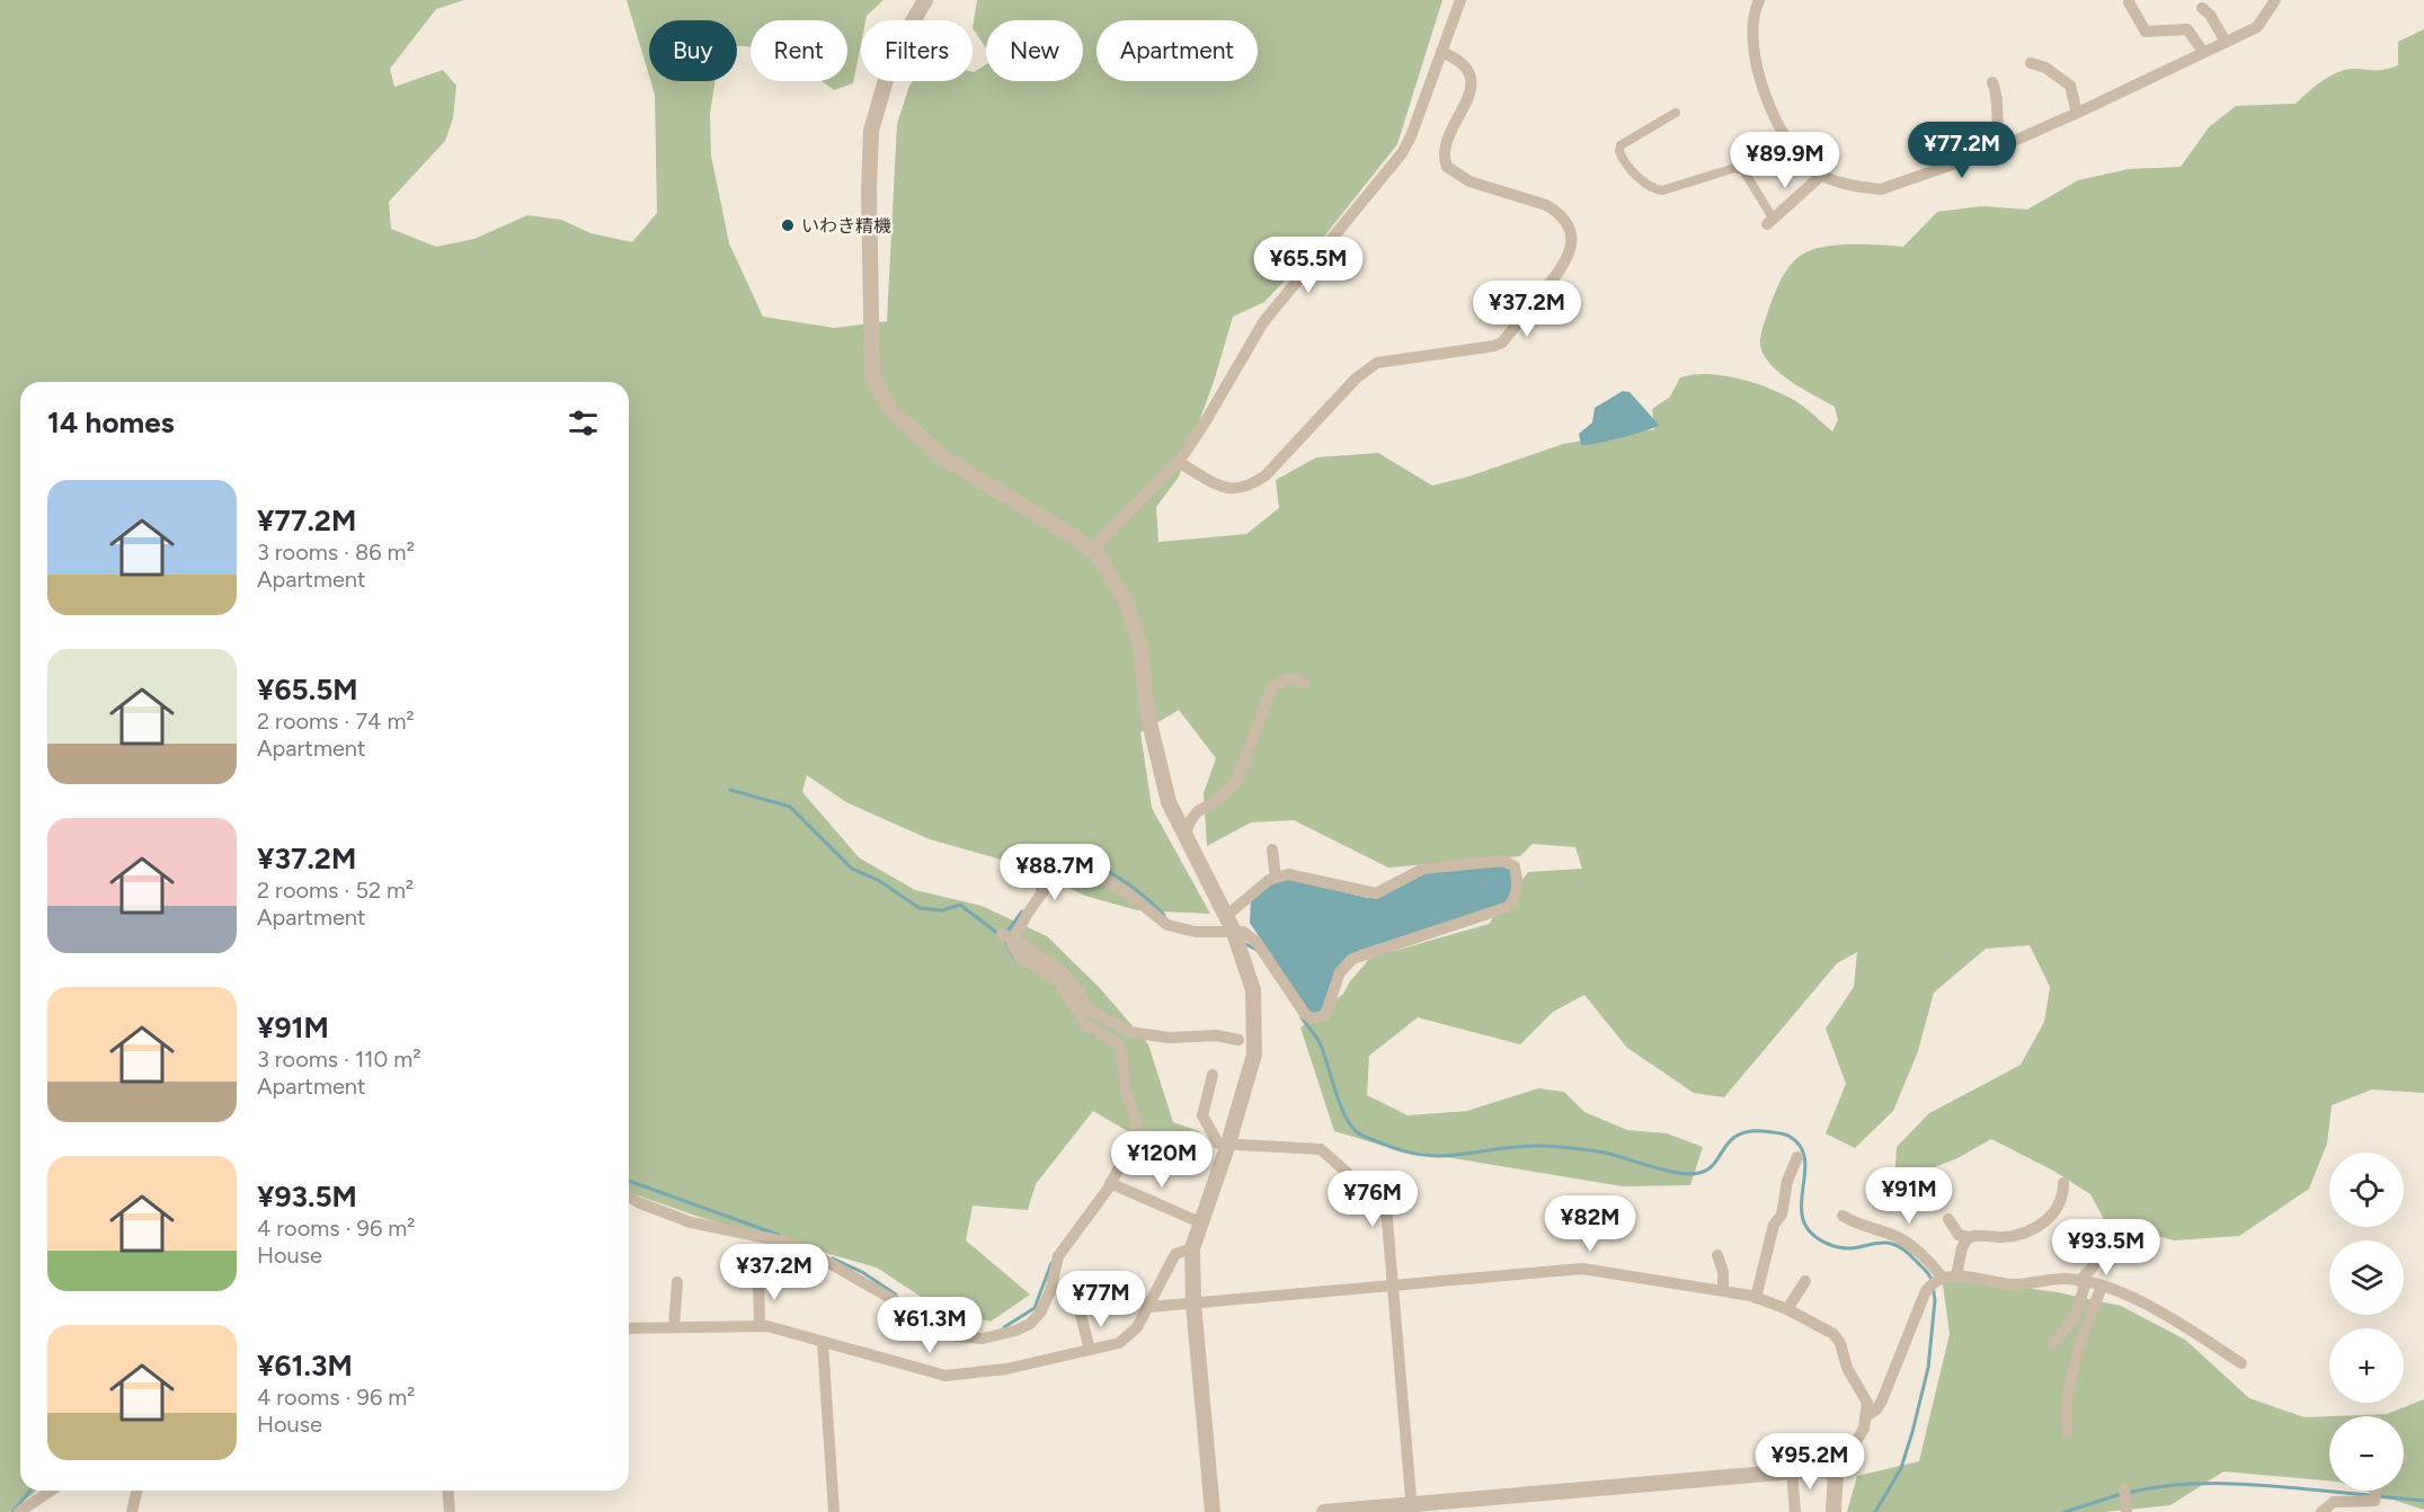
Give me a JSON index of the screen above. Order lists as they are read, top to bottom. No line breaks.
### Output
{"places":["いわき精機"],"page":{"chip":["Buy","Rent","Filters","New","Apartment"],"price":["¥77.2M","¥89.9M","¥65.5M","¥37.2M","¥88.7M","¥120M","¥91M","¥76M","¥82M","¥93.5M","¥37.2M","¥77M","¥61.3M","¥95.2M"],"heading":"14 homes","list":[{"name":"¥77.2M","note":"3 rooms · 86 m² · Apartment"},{"name":"¥65.5M","note":"2 rooms · 74 m² · Apartment"},{"name":"¥37.2M","note":"2 rooms · 52 m² · Apartment"},{"name":"¥91M","note":"3 rooms · 110 m² · Apartment"},{"name":"¥93.5M","note":"4 rooms · 96 m² · House"},{"name":"¥61.3M","note":"4 rooms · 96 m² · House"}],"map_buttons":["+","−"]}}
